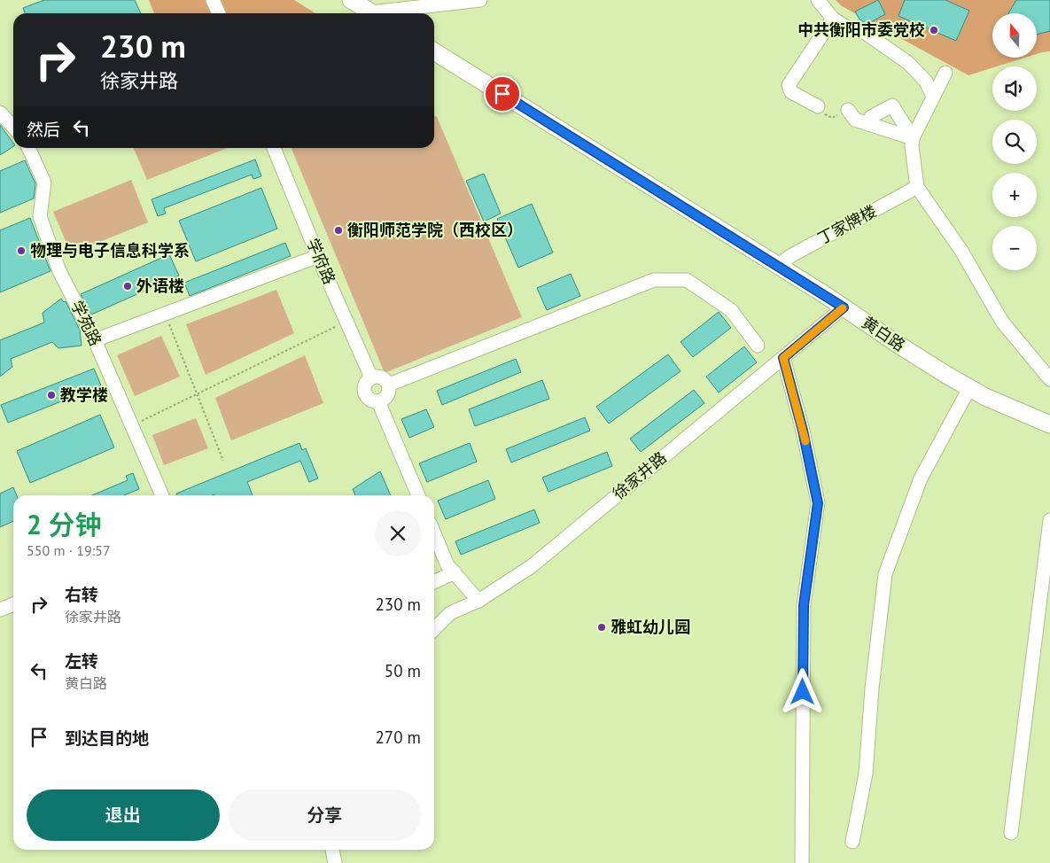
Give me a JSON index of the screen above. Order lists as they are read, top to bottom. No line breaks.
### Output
{"streets":{"main road":["黄白路"],"street":["丁家牌楼","学府路","学苑路","徐家井路"]},"crossings":[["丁家牌楼","黄白路"],["黄白路","徐家井路"]],"places":["中共衡阳市委党校","衡阳师范学院（西校区）","物理与电子信息科学系","外语楼","教学楼","雅虹幼儿园"],"north":"top","page":{"map_buttons":["+","−"],"turn":["230 m","徐家井路"],"then":"然后","heading":["2 分钟","550 m · 19:57"],"list":[{"name":"右转","note":"徐家井路","value":"230 m"},{"name":"左转","note":"黄白路","value":"50 m"},{"name":"到达目的地","value":"270 m"}],"buttons":["退出","分享"]}}
